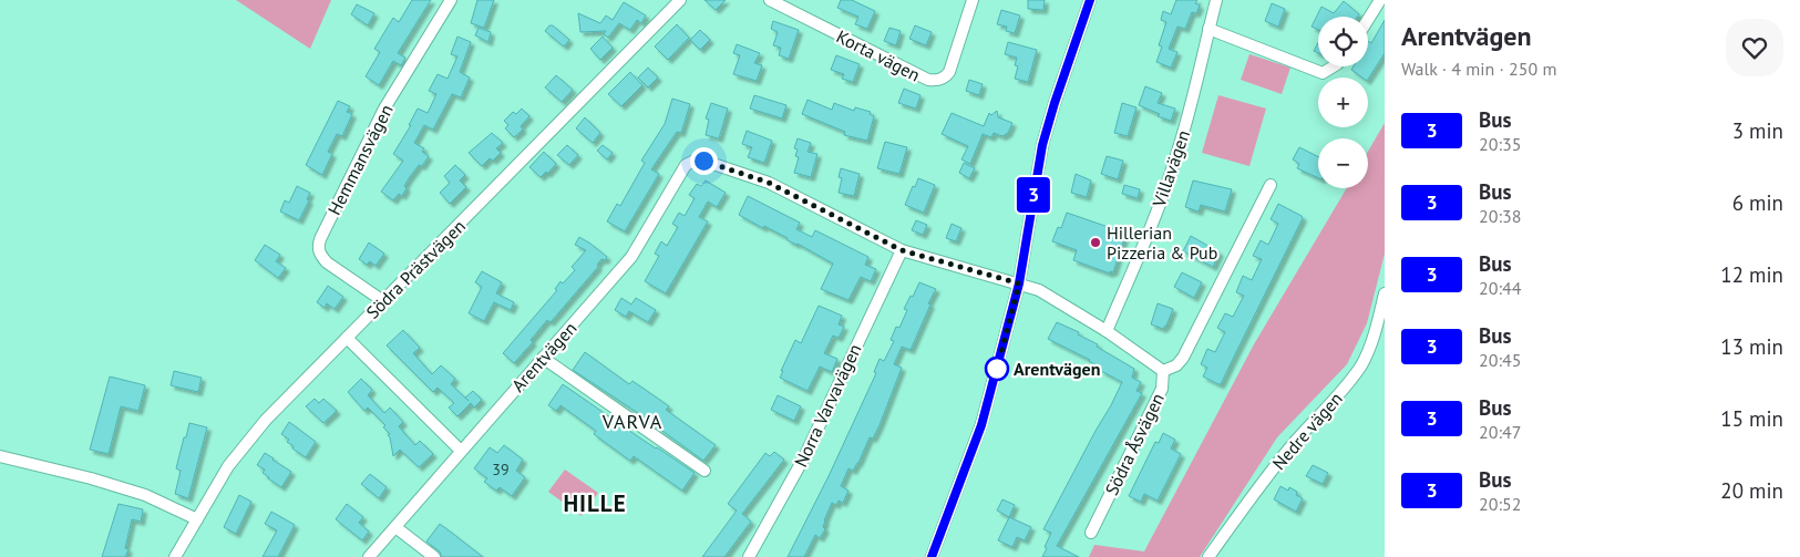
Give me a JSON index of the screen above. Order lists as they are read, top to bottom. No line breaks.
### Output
{"streets":{"street":["Korta vägen","Hemmansvägen","Villavägen","Södra Prästvägen","Arentvägen","Norra Varvavägen","Nedre vägen","Södra Åsvägen"]},"crossings":[["Hemmansvägen","Södra Prästvägen"],["Arentvägen","Norra Varvavägen"]],"districts":["VARVA","HILLE"],"places":["Hillerian Pizzeria & Pub","Arentvägen"],"lines":["bus line 3"],"house_numbers":["39"],"page":{"on_map":"3","heading":["Arentvägen","Walk · 4 min · 250 m"],"map_buttons":["+","−"],"list":[{"mark":"3","name":"Bus","note":"20:35","value":"3 min"},{"mark":"3","name":"Bus","note":"20:38","value":"6 min"},{"mark":"3","name":"Bus","note":"20:44","value":"12 min"},{"mark":"3","name":"Bus","note":"20:45","value":"13 min"},{"mark":"3","name":"Bus","note":"20:47","value":"15 min"},{"mark":"3","name":"Bus","note":"20:52","value":"20 min"}]}}
